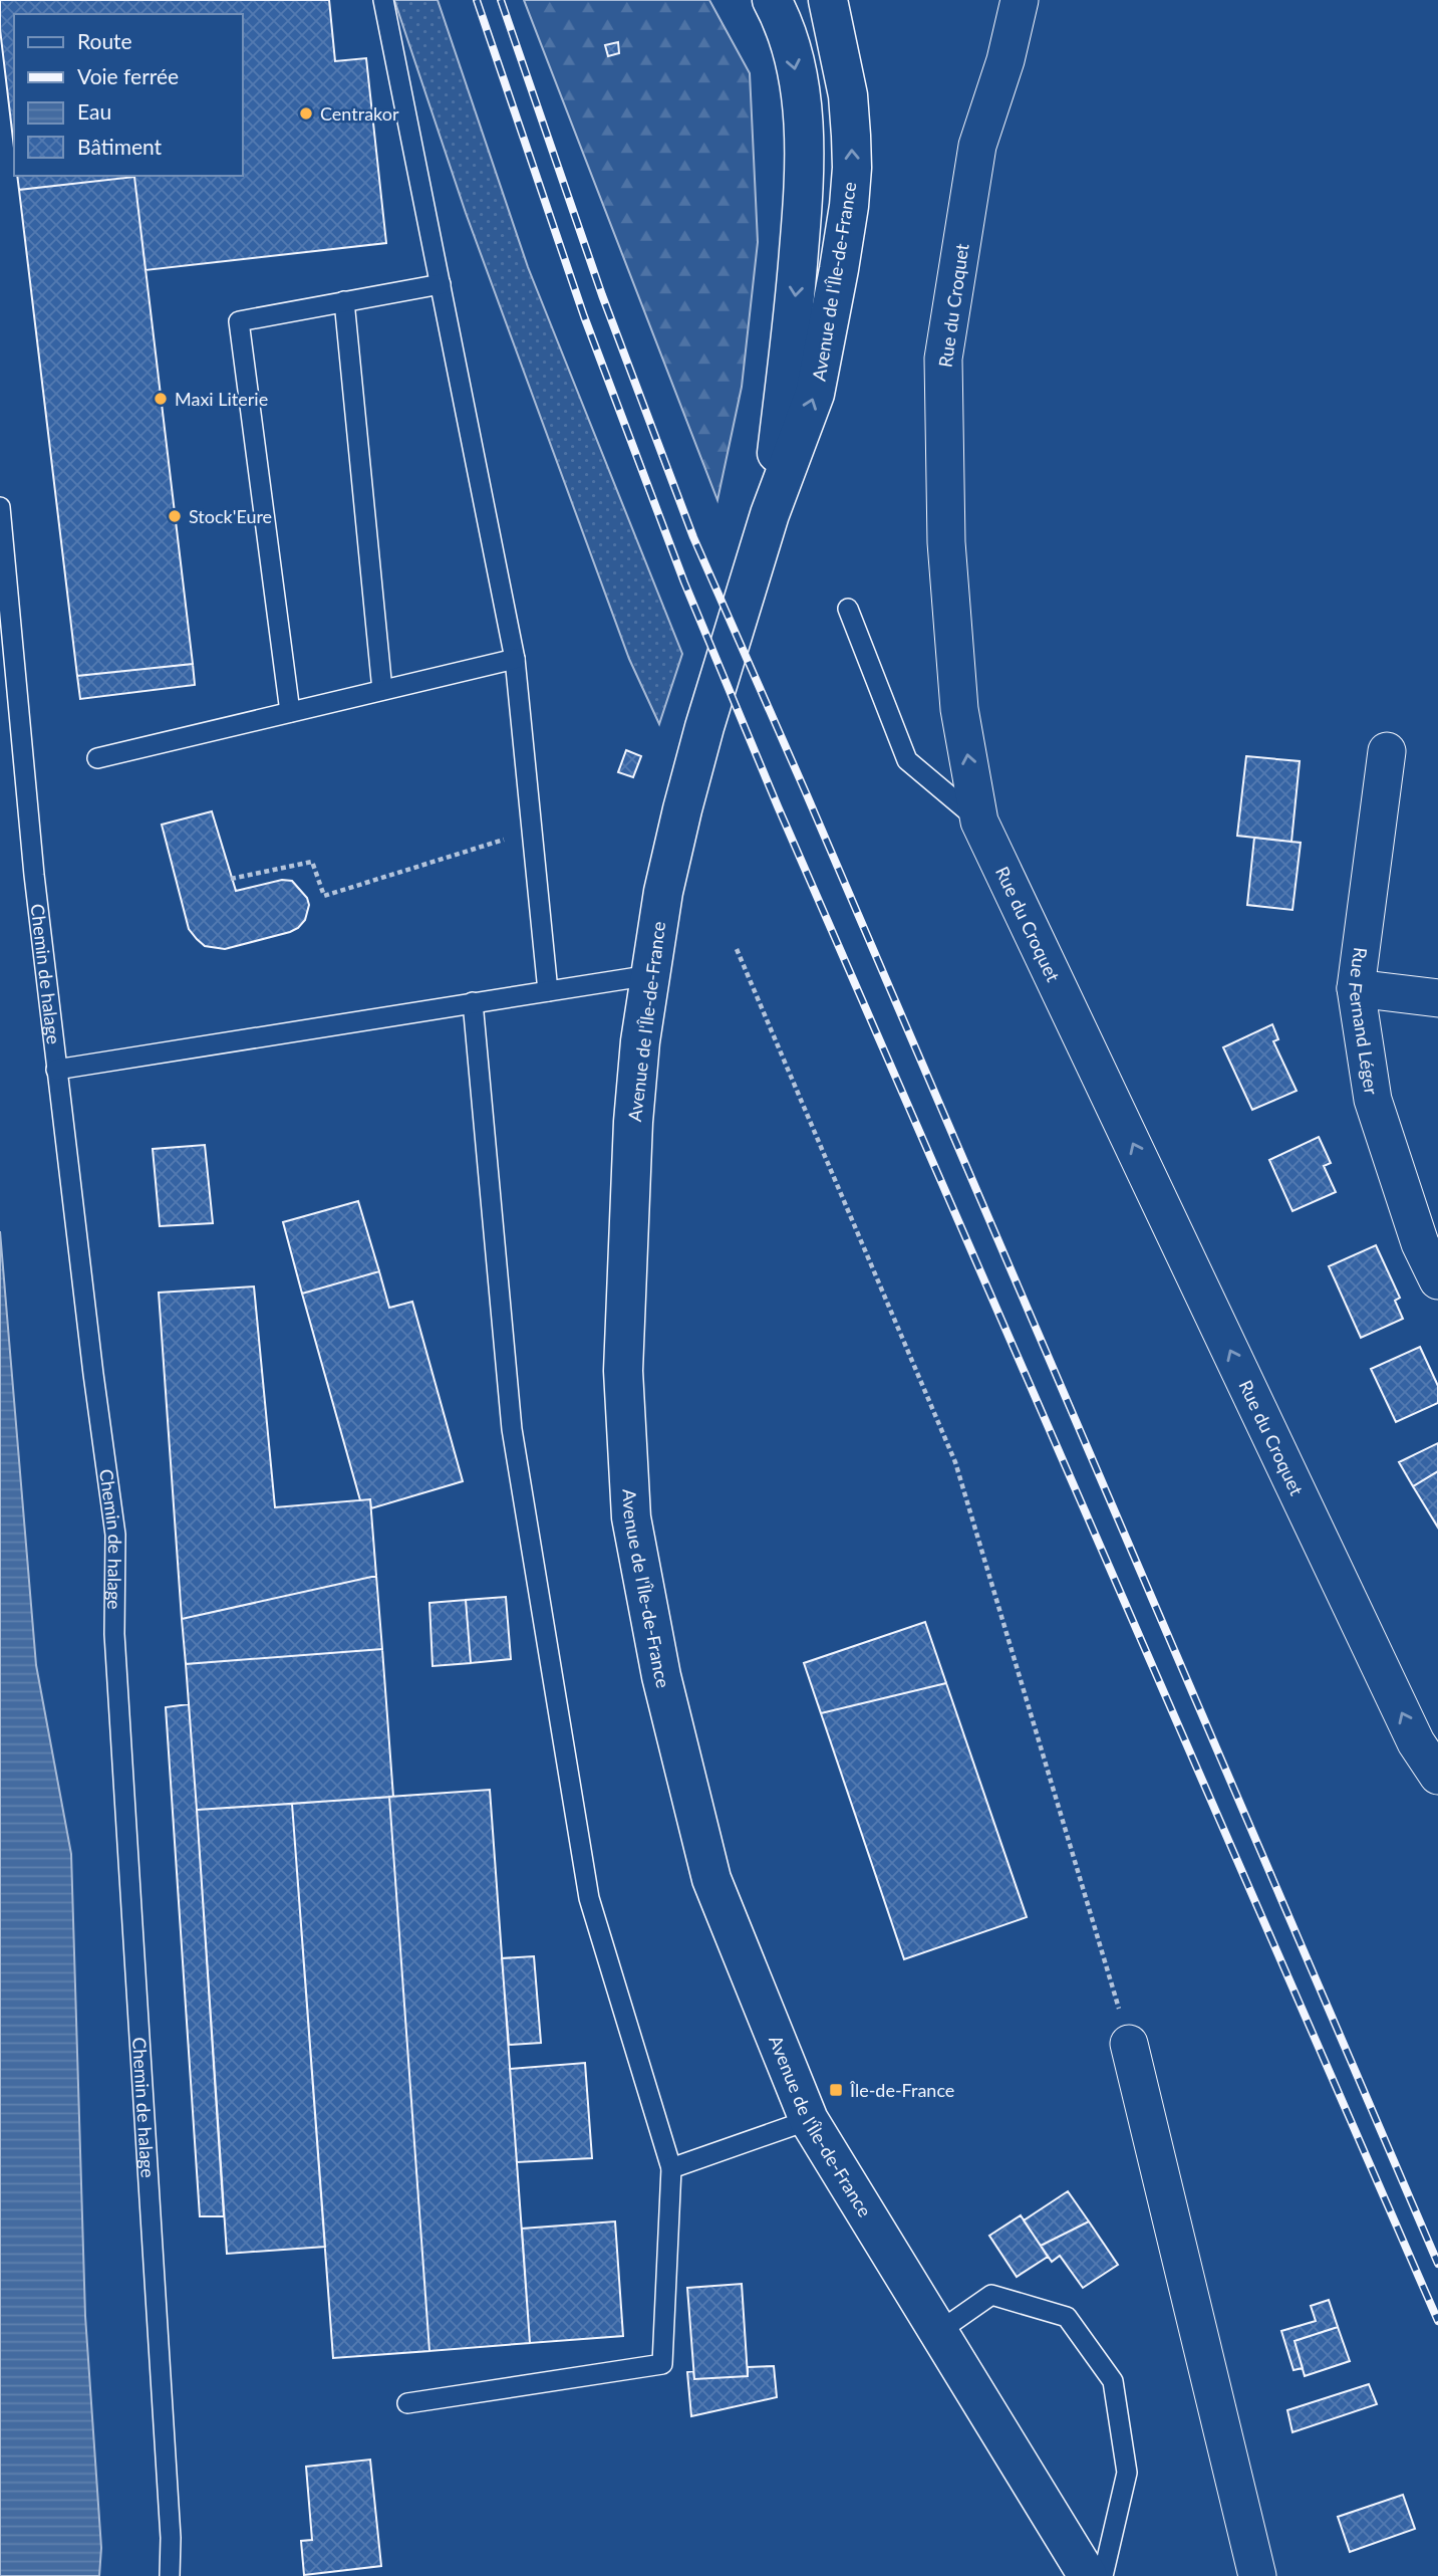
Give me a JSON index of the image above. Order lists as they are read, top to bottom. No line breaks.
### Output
{"streets":{"main road":["Avenue de l'Île-de-France"],"street":["Rue du Croquet","Rue Fernand Léger"],"lane":["Chemin de halage"]},"one_way":["Rue du Croquet"],"places":{"other":["Centrakor","Maxi Literie","Stock'Eure"],"transit":["Île-de-France"]},"legend":["Route","Voie ferrée","Eau","Bâtiment"]}
